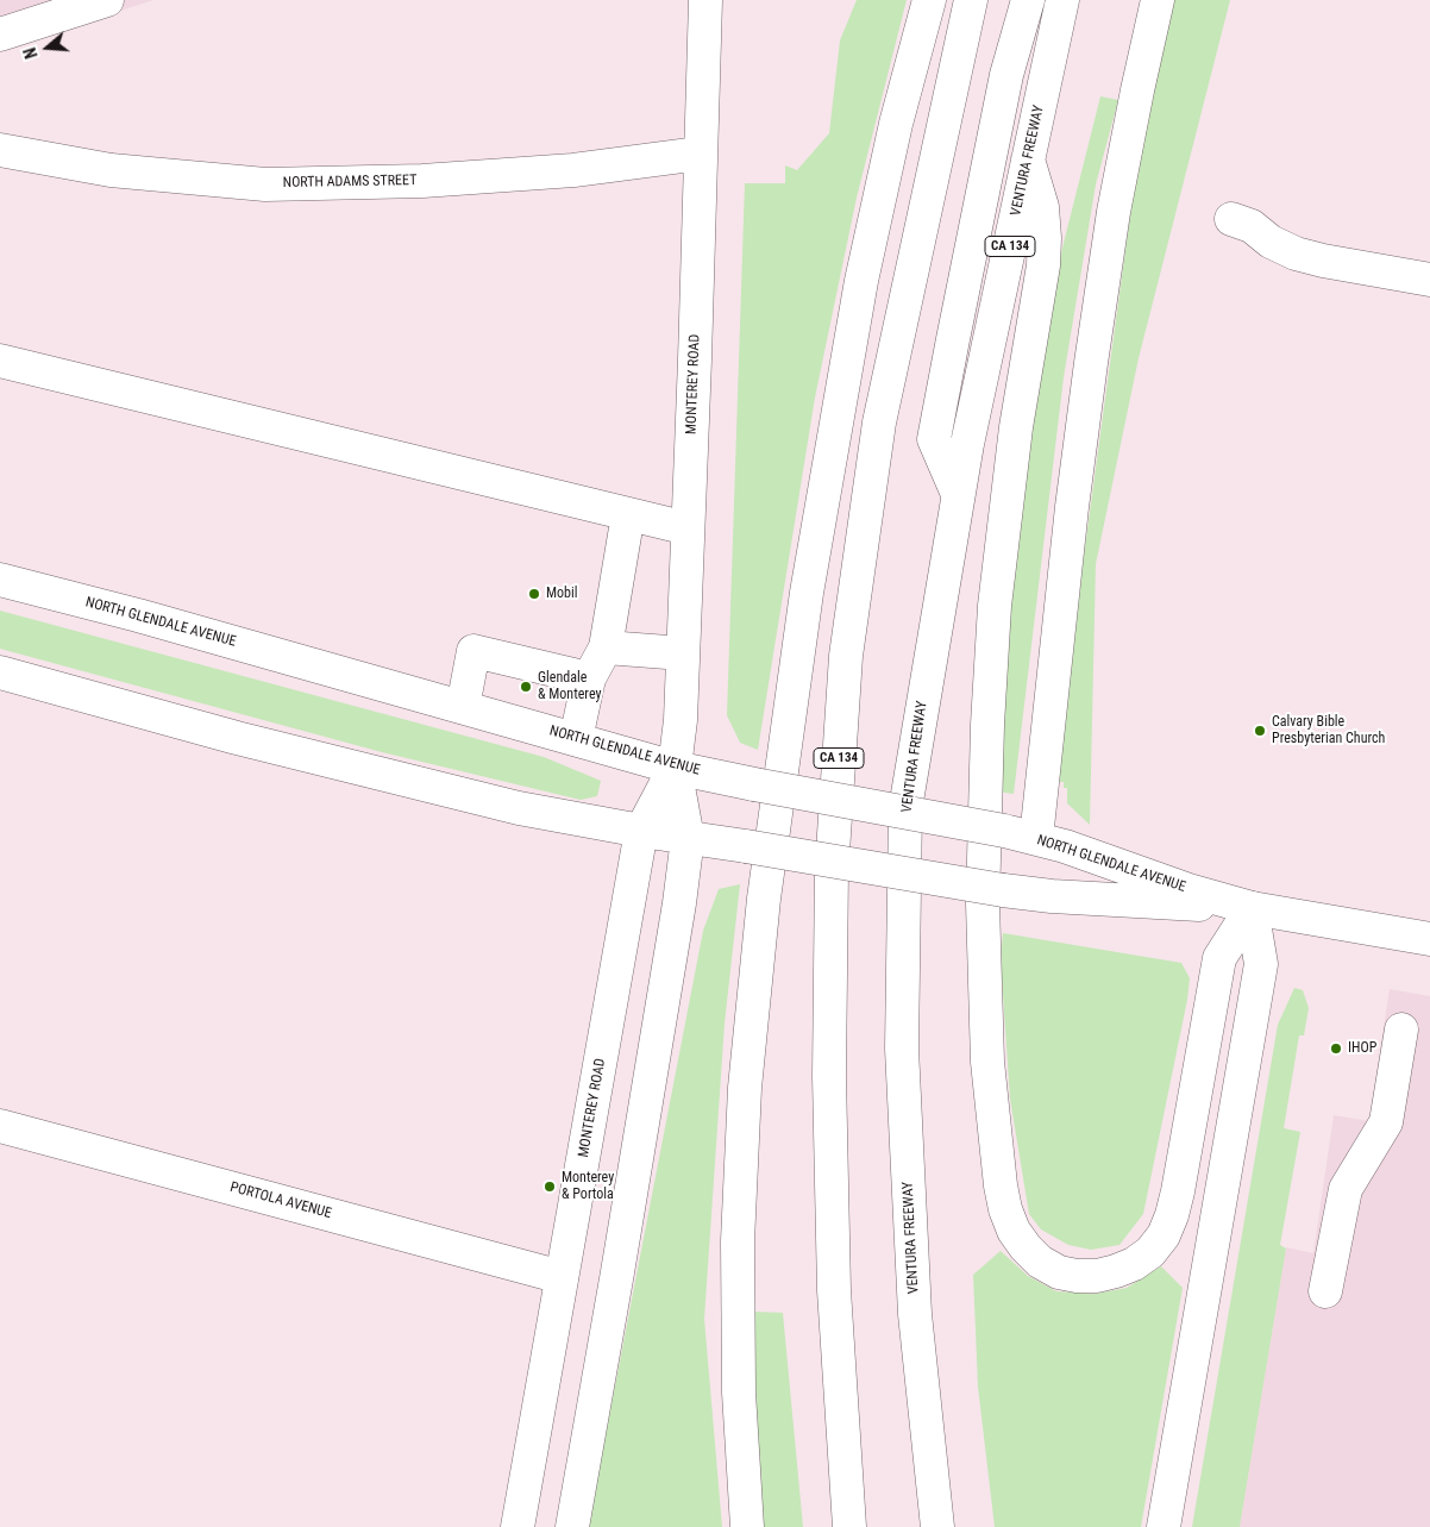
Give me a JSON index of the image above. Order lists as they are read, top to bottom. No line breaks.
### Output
{"streets":{"main road":["VENTURA FREEWAY","NORTH ADAMS STREET","CA 134","MONTEREY ROAD","NORTH GLENDALE AVENUE","PORTOLA AVENUE"]},"crossings":[["NORTH ADAMS STREET","MONTEREY ROAD"],["MONTEREY ROAD","NORTH GLENDALE AVENUE"],["MONTEREY ROAD","PORTOLA AVENUE"]],"places":["Mobil","Glendale & Monterey","Calvary Bible Presbyterian Church","IHOP","Monterey & Portola"],"north":"left"}
